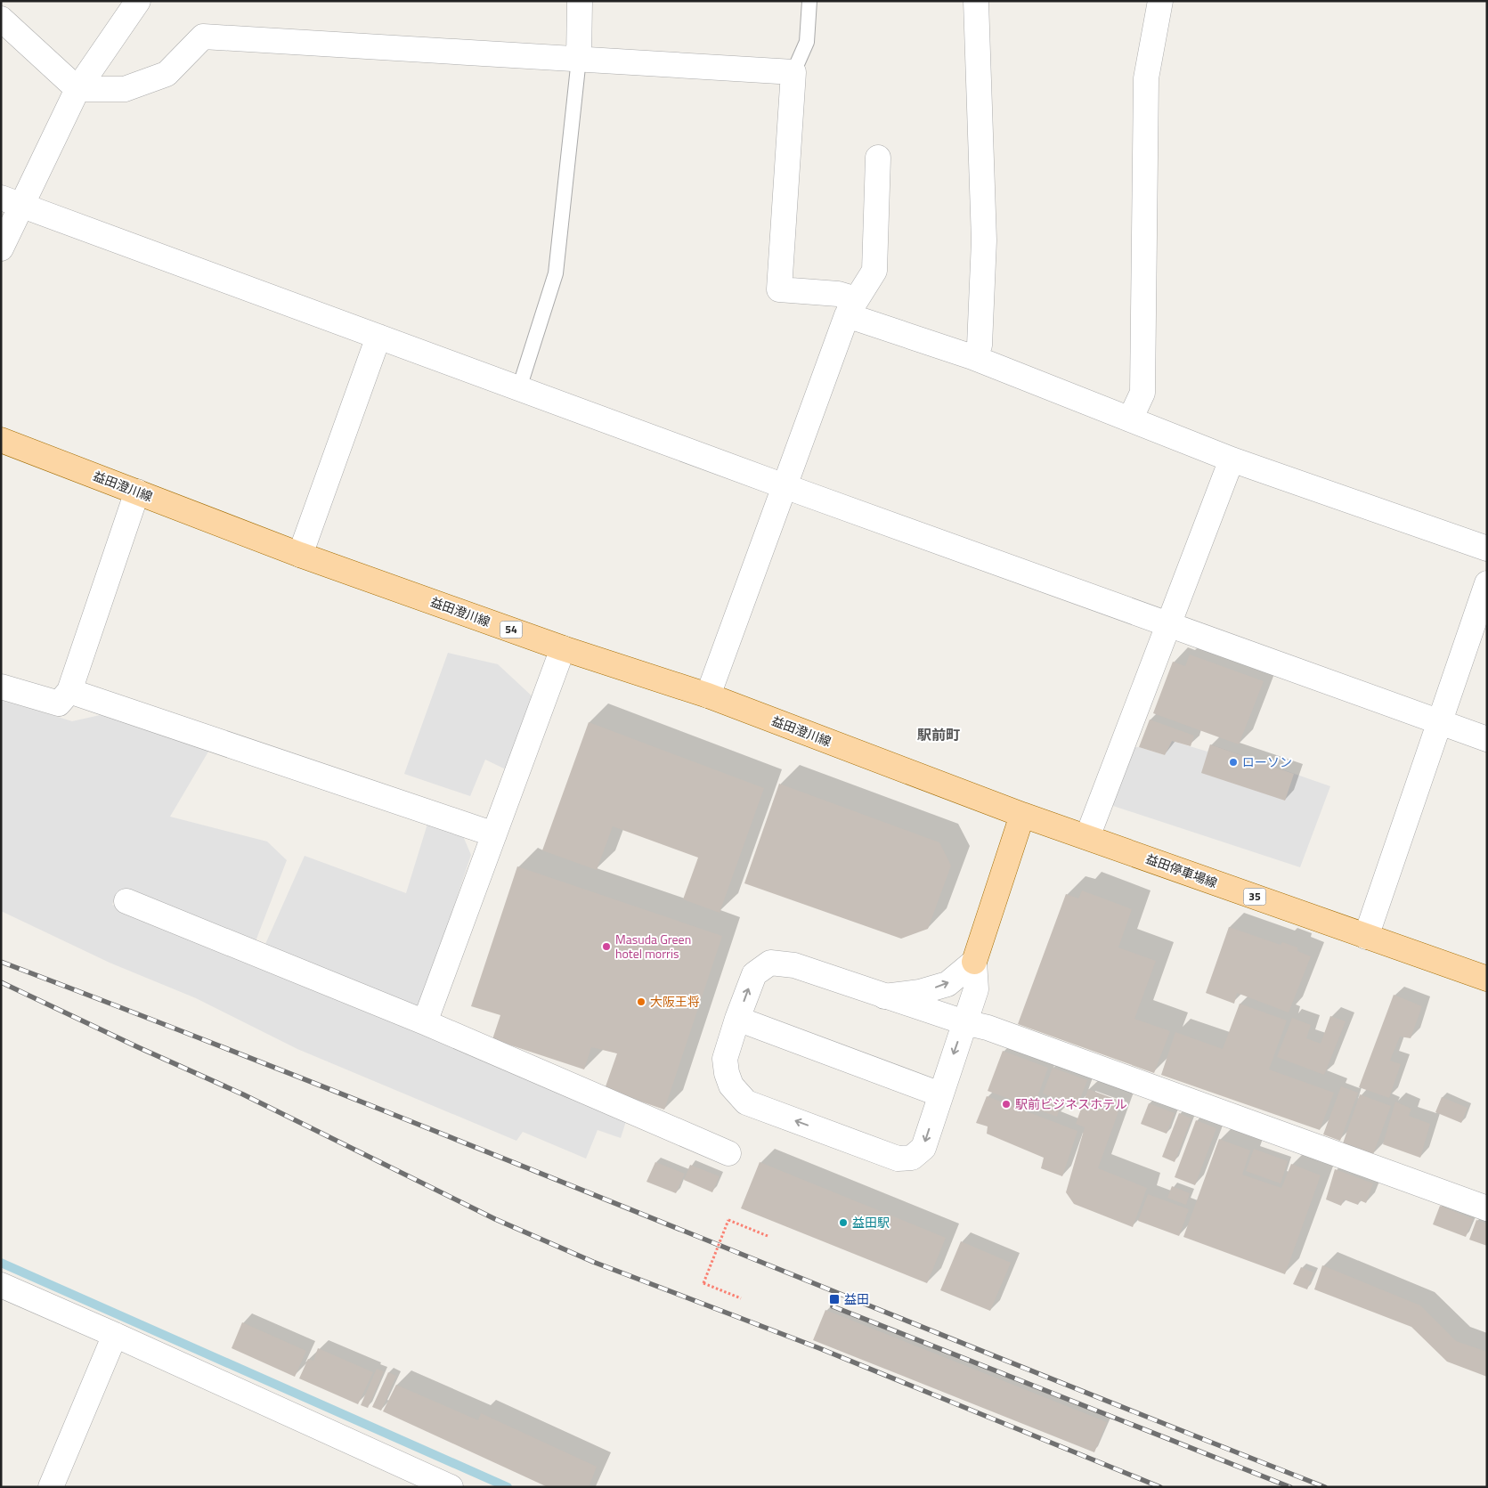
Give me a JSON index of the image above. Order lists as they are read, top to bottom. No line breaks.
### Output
{"streets":{"main road":["益田澄川線","54","益田停車場線","35"]},"crossings":[["益田澄川線","益田停車場線"]],"districts":["駅前町"],"places":{"other":["ローソン","Masuda Green hotel morris","大阪王将","駅前ビジネスホテル","益田駅"],"transit":["益田"]}}
